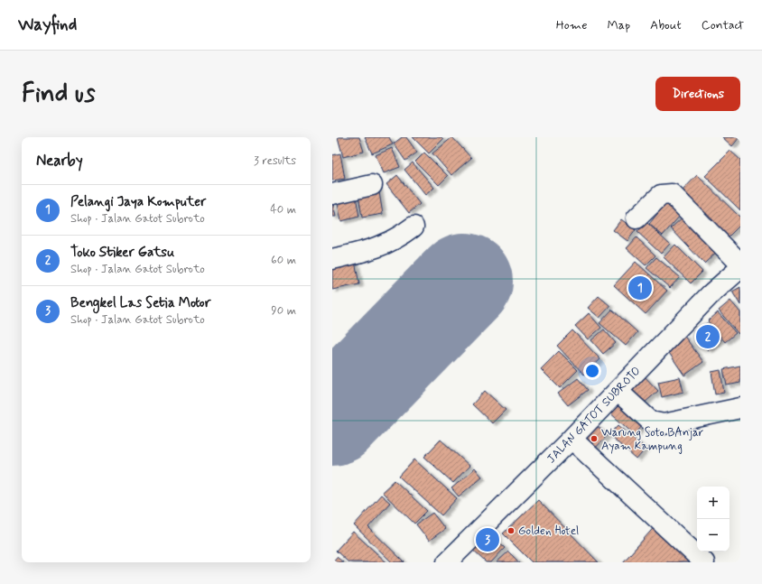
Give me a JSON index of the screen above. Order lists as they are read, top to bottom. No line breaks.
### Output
{"streets":{"street":["JALAN GATOT SUBROTO"]},"places":["Warung Soto BAnjar Ayam Kampung","Golden Hotel"],"page":{"header":"Wayfind","nav":["Home","Map","About","Contact"],"buttons":"Directions","title":"Find us","heading":["Nearby","3 results"],"list":[{"mark":"1","name":"Pelangi Jaya Komputer","note":"Shop · Jalan Gatot Subroto","value":"40 m"},{"mark":"2","name":"Toko Stiker Gatsu","note":"Shop · Jalan Gatot Subroto","value":"60 m"},{"mark":"3","name":"Bengkel Las Setia Motor","note":"Shop · Jalan Gatot Subroto","value":"90 m"}],"pins":["1","2","3"],"map_buttons":["+","−"]}}
